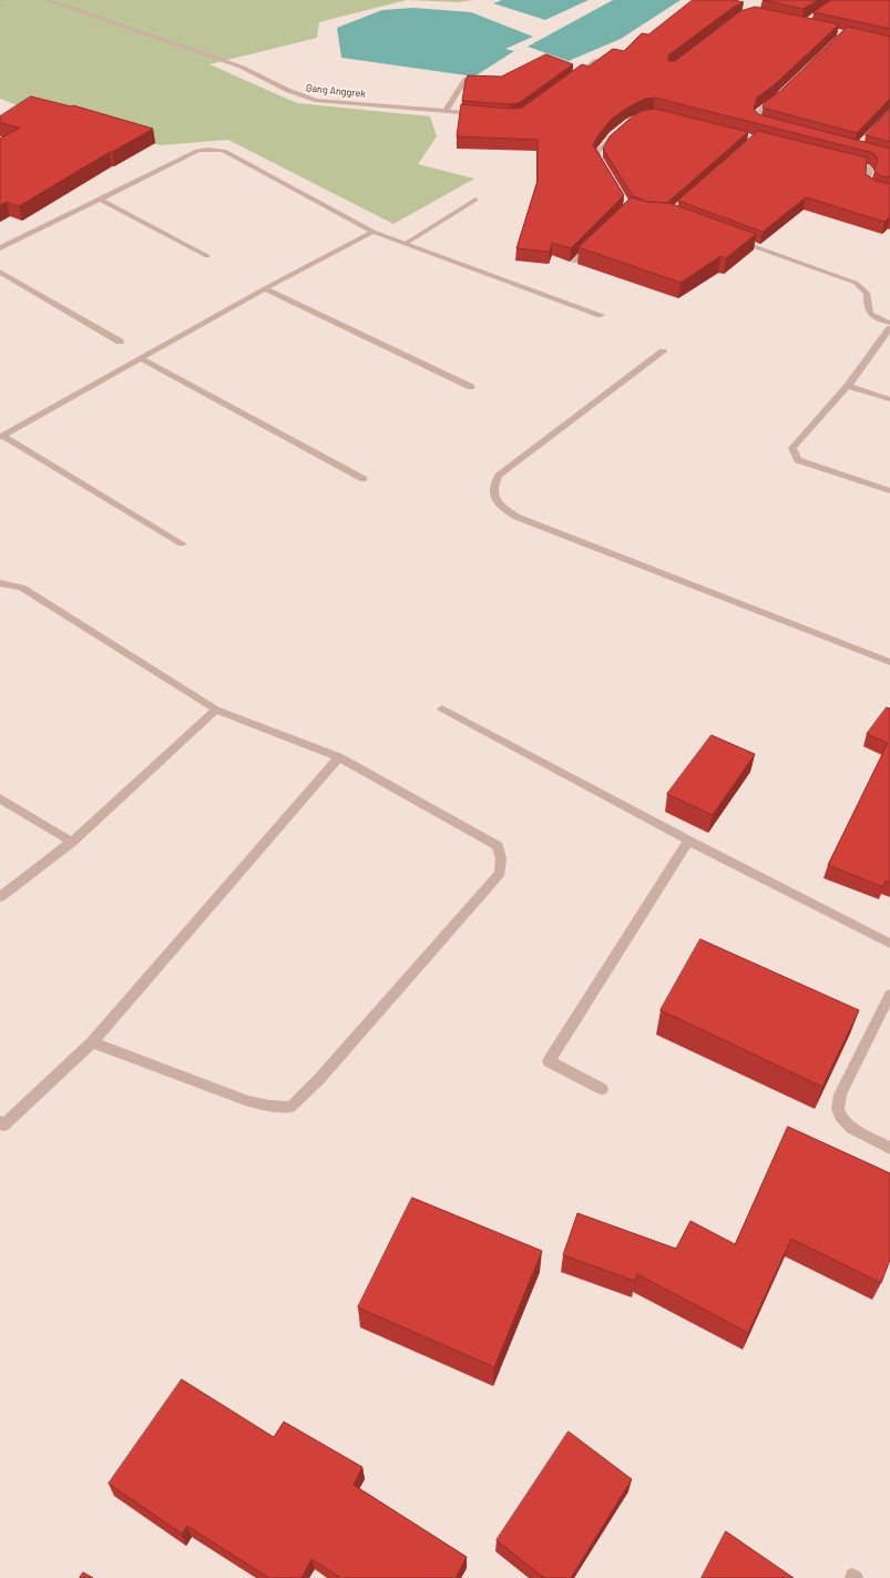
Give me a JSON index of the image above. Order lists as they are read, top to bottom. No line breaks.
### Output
{"streets":{"street":["Gang Anggrek"]}}
